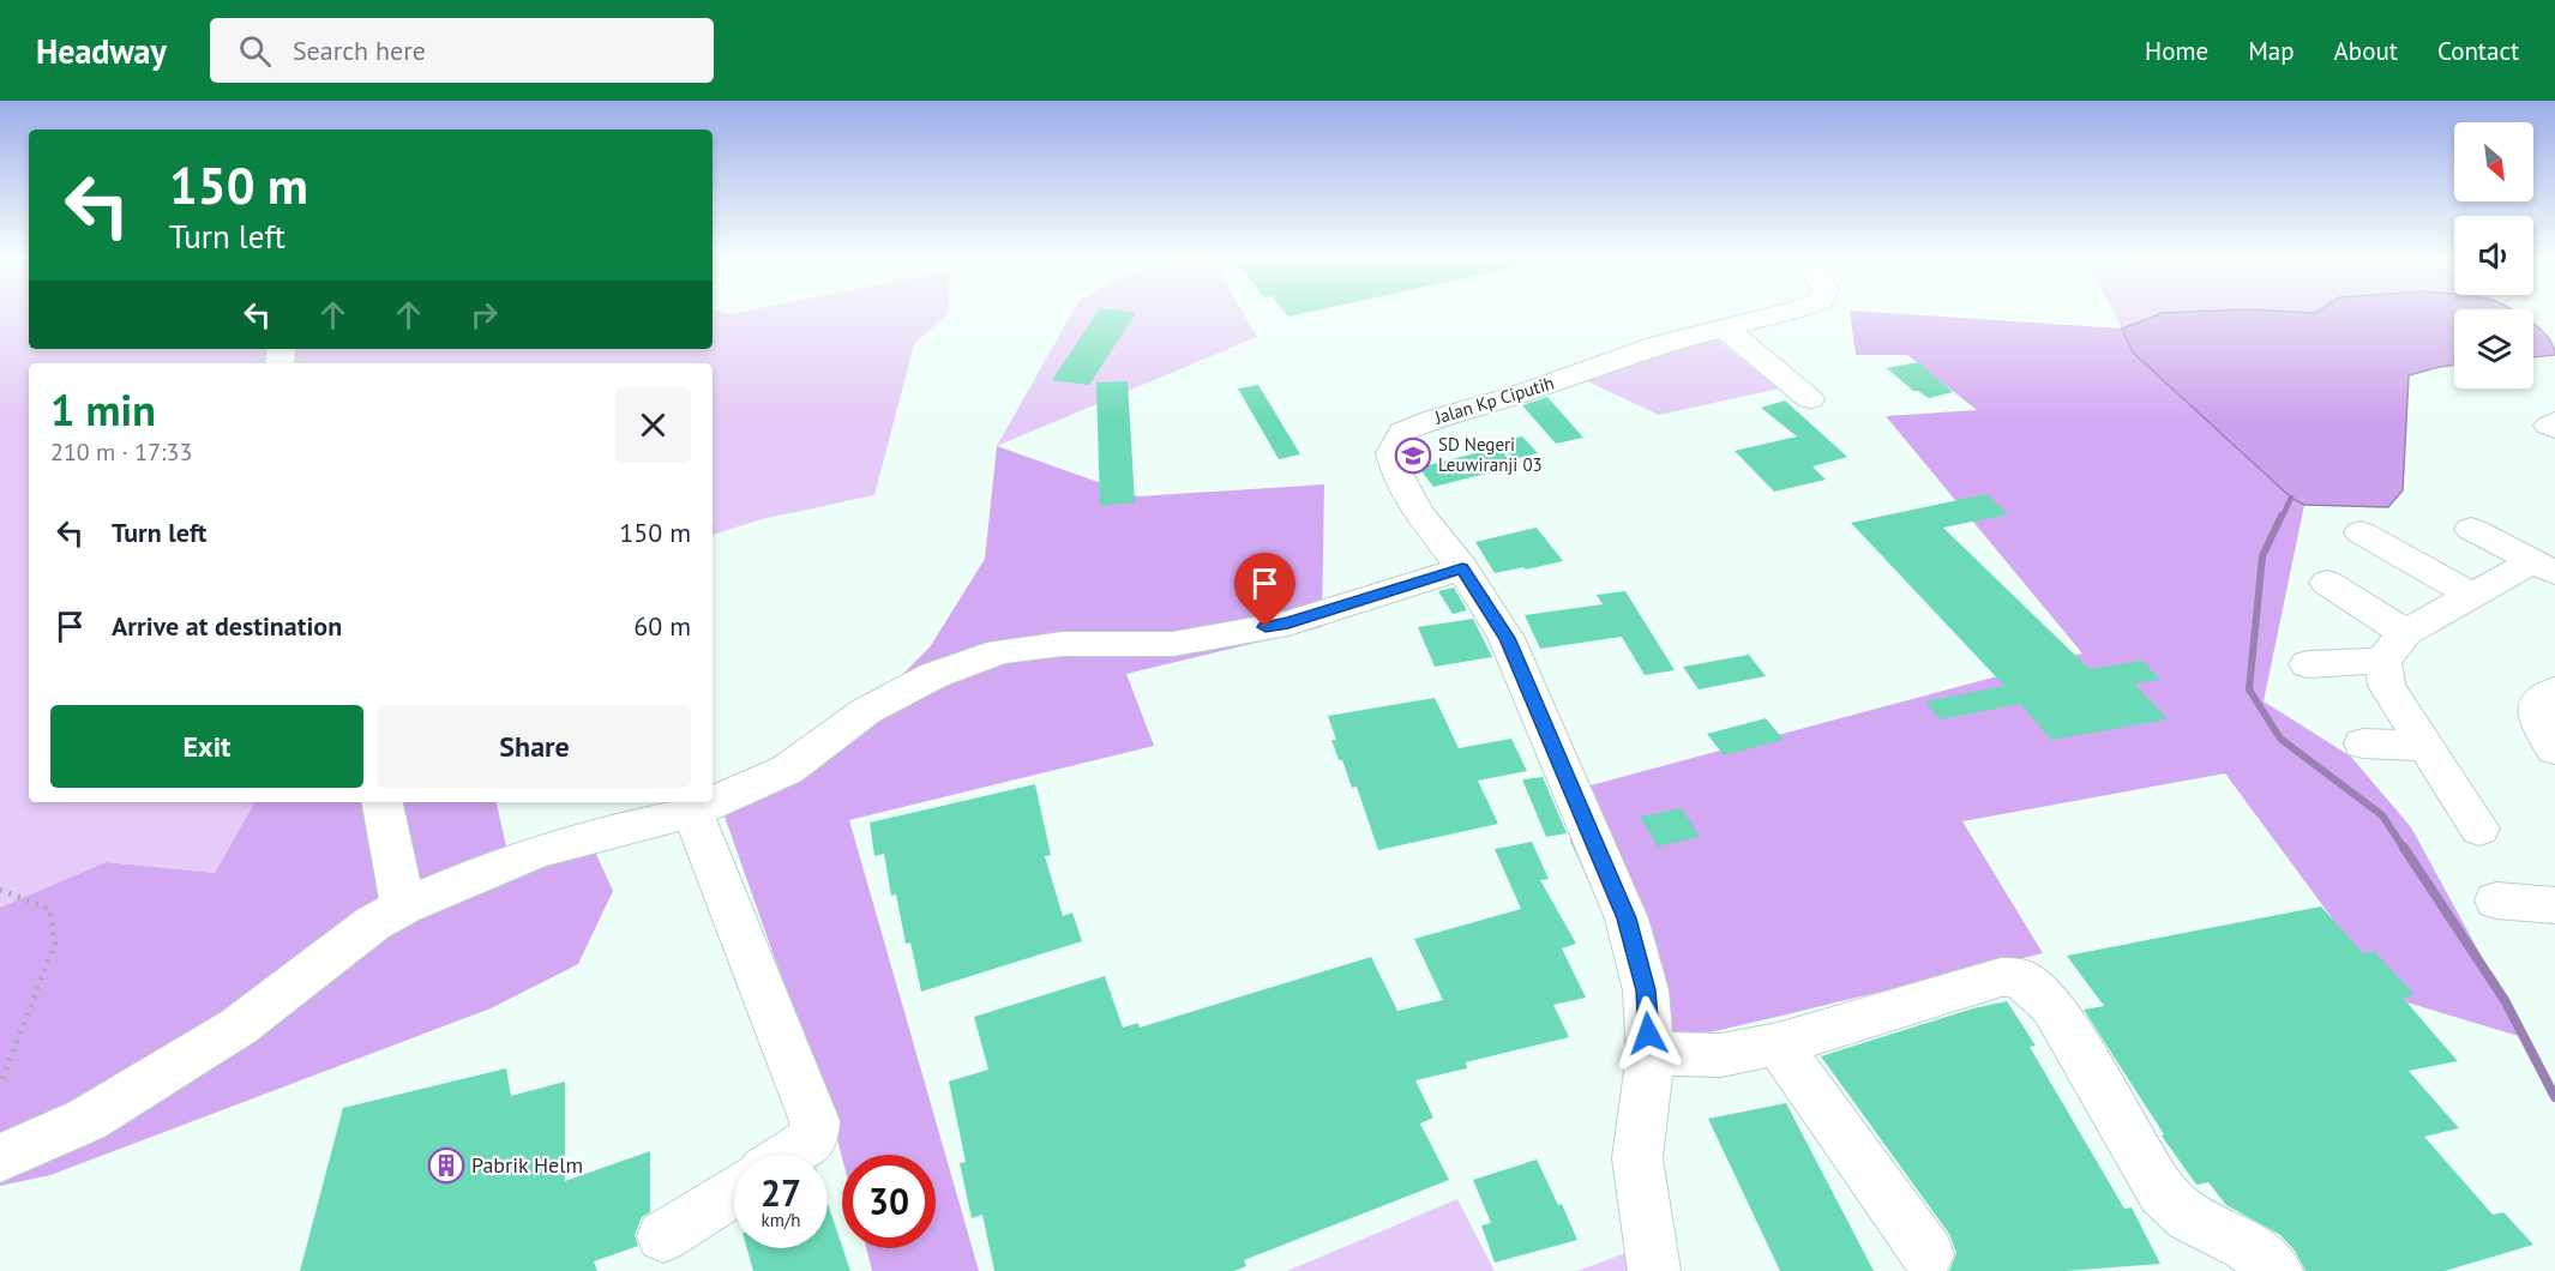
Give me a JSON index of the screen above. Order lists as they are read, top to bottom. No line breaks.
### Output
{"streets":{"street":["Jalan Kp Ciputih"]},"places":{"school or university":["SD Negeri Leuwiranji 03"],"building":["Pabrik Helm"]},"north":"bottom right","page":{"header":"Headway","search":"Search here","nav":["Home","Map","About","Contact"],"turn":["150 m","Turn left"],"heading":["1 min","210 m · 17:33"],"list":[{"name":"Turn left","value":"150 m"},{"name":"Arrive at destination","value":"60 m"}],"buttons":["Exit","Share"],"speed":"27 km/h","limit":"30"}}
